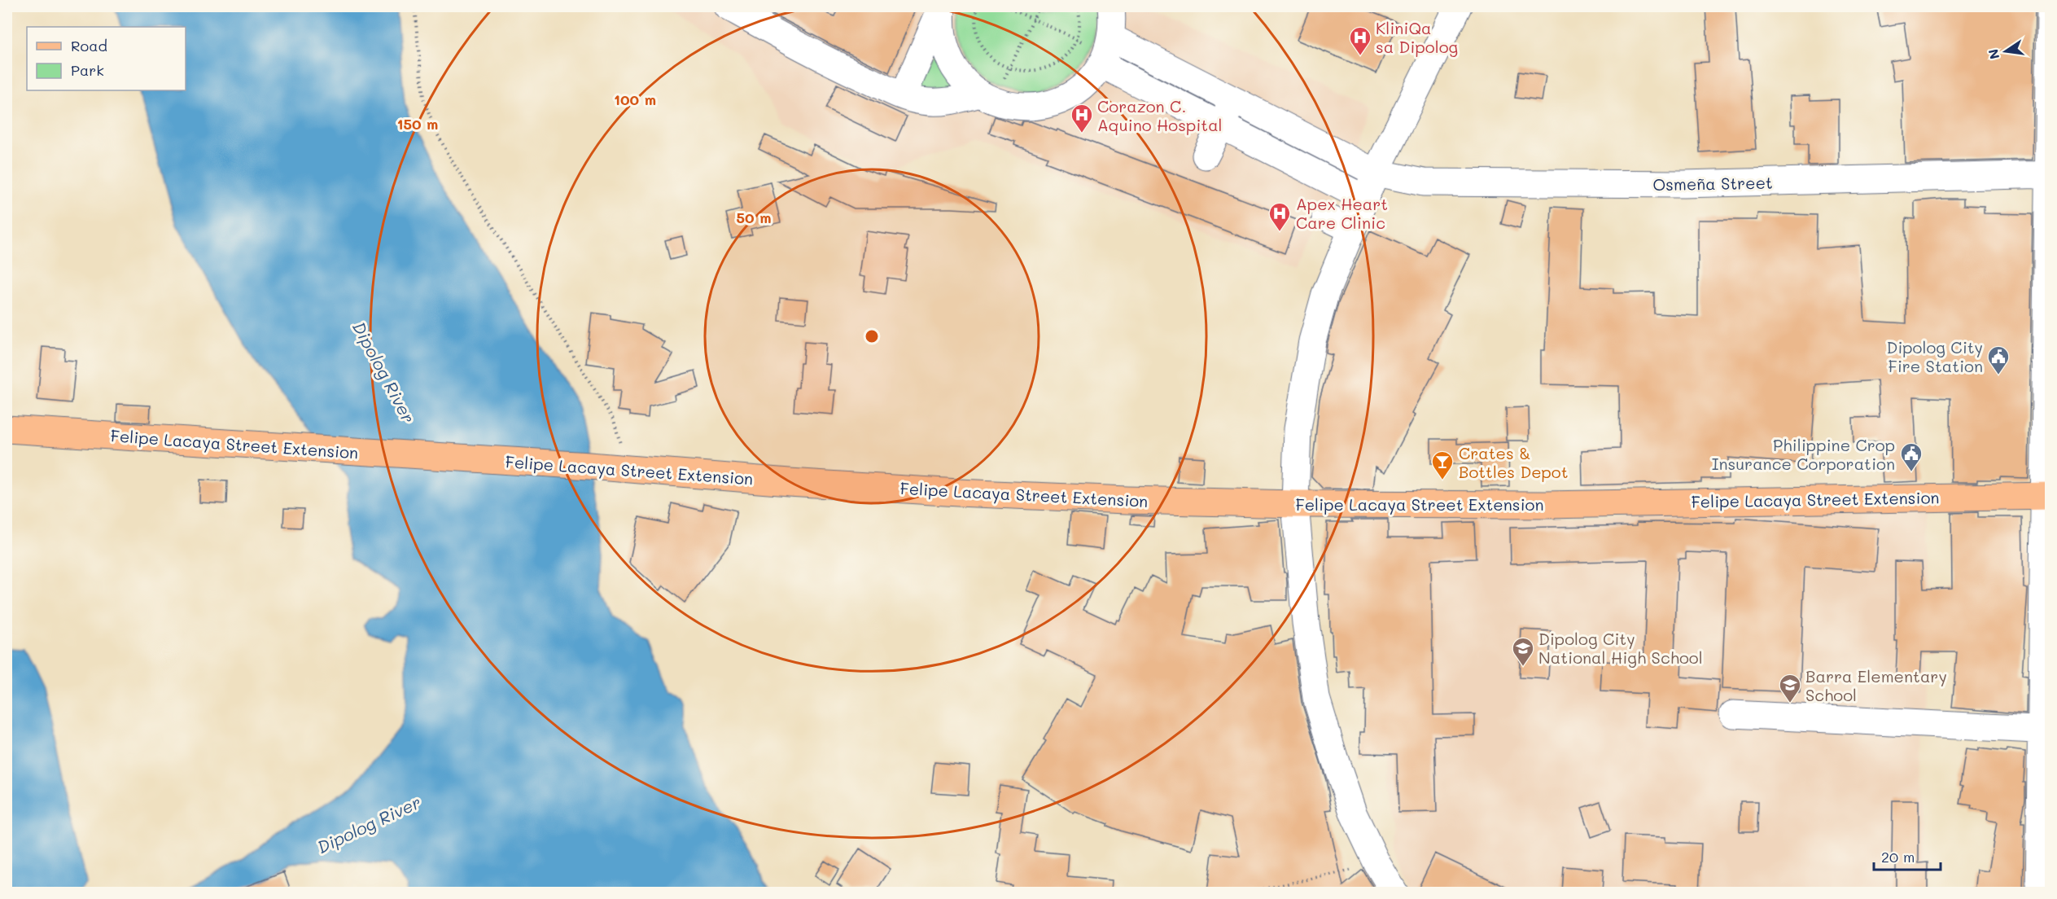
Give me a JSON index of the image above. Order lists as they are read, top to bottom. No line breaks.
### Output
{"streets":{"main road":["Felipe Lacaya Street Extension"],"street":["Osmeña Street"]},"water":["Dipolog River"],"places":{"hospital":["KliniQa sa Dipolog","Corazon C. Aquino Hospital","Apex Heart Care Clinic"],"public building":["Dipolog City Fire Station","Philippine Crop Insurance Corporation"],"bar":["Crates & Bottles Depot"],"school or university":["Dipolog City National High School","Barra Elementary School"]},"legend":["Road","Park"],"scale_bar":"20 m","north":"left","rings":["100 m","150 m","50 m"]}
